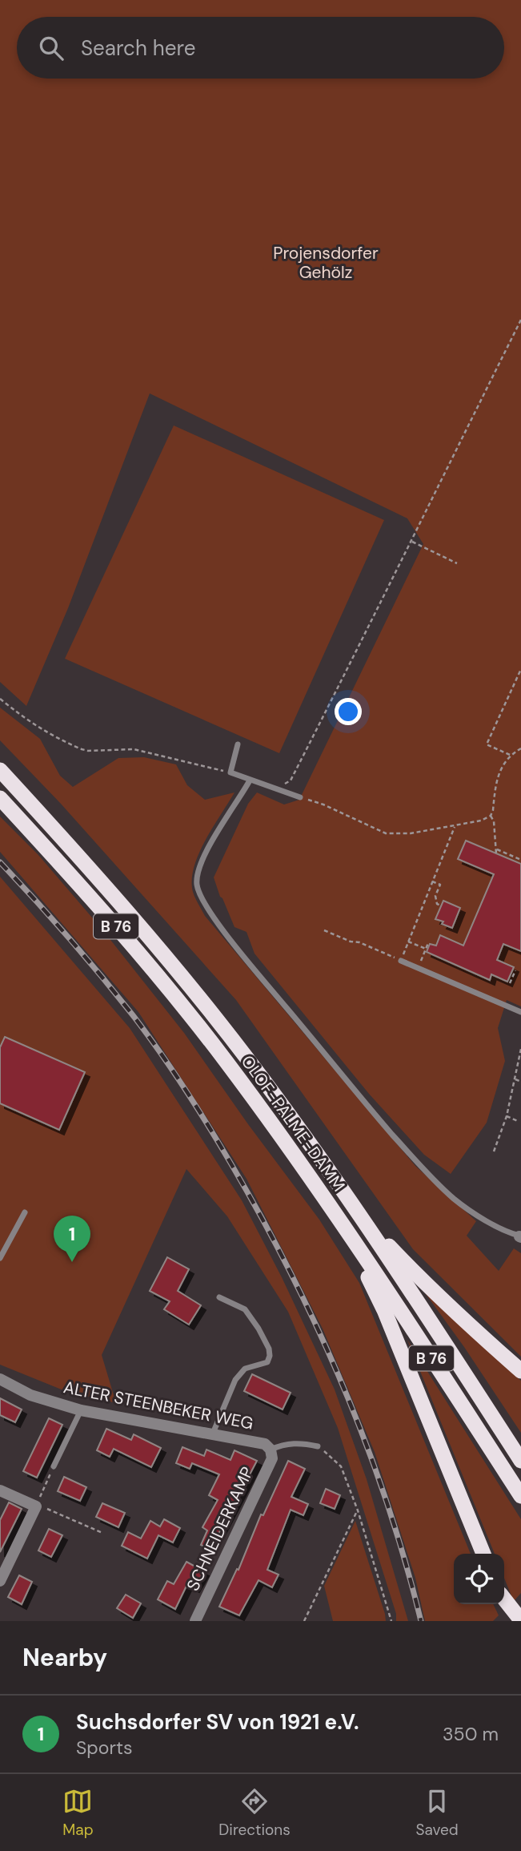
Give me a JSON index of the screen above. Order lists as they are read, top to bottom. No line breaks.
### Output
{"streets":{"highway":["B 76","OLOF-PALME-DAMM"],"street":["ALTER STEENBEKER WEG","SCHNEIDERKAMP"]},"crossings":[["ALTER STEENBEKER WEG","SCHNEIDERKAMP"]],"parks":["Projensdorfer Gehölz"],"page":{"search":"Search here","pins":"1","heading":"Nearby","list":[{"mark":"1","name":"Suchsdorfer SV von 1921 e.V.","note":"Sports","value":"350 m"}],"nav":["Map","Directions","Saved"]}}
